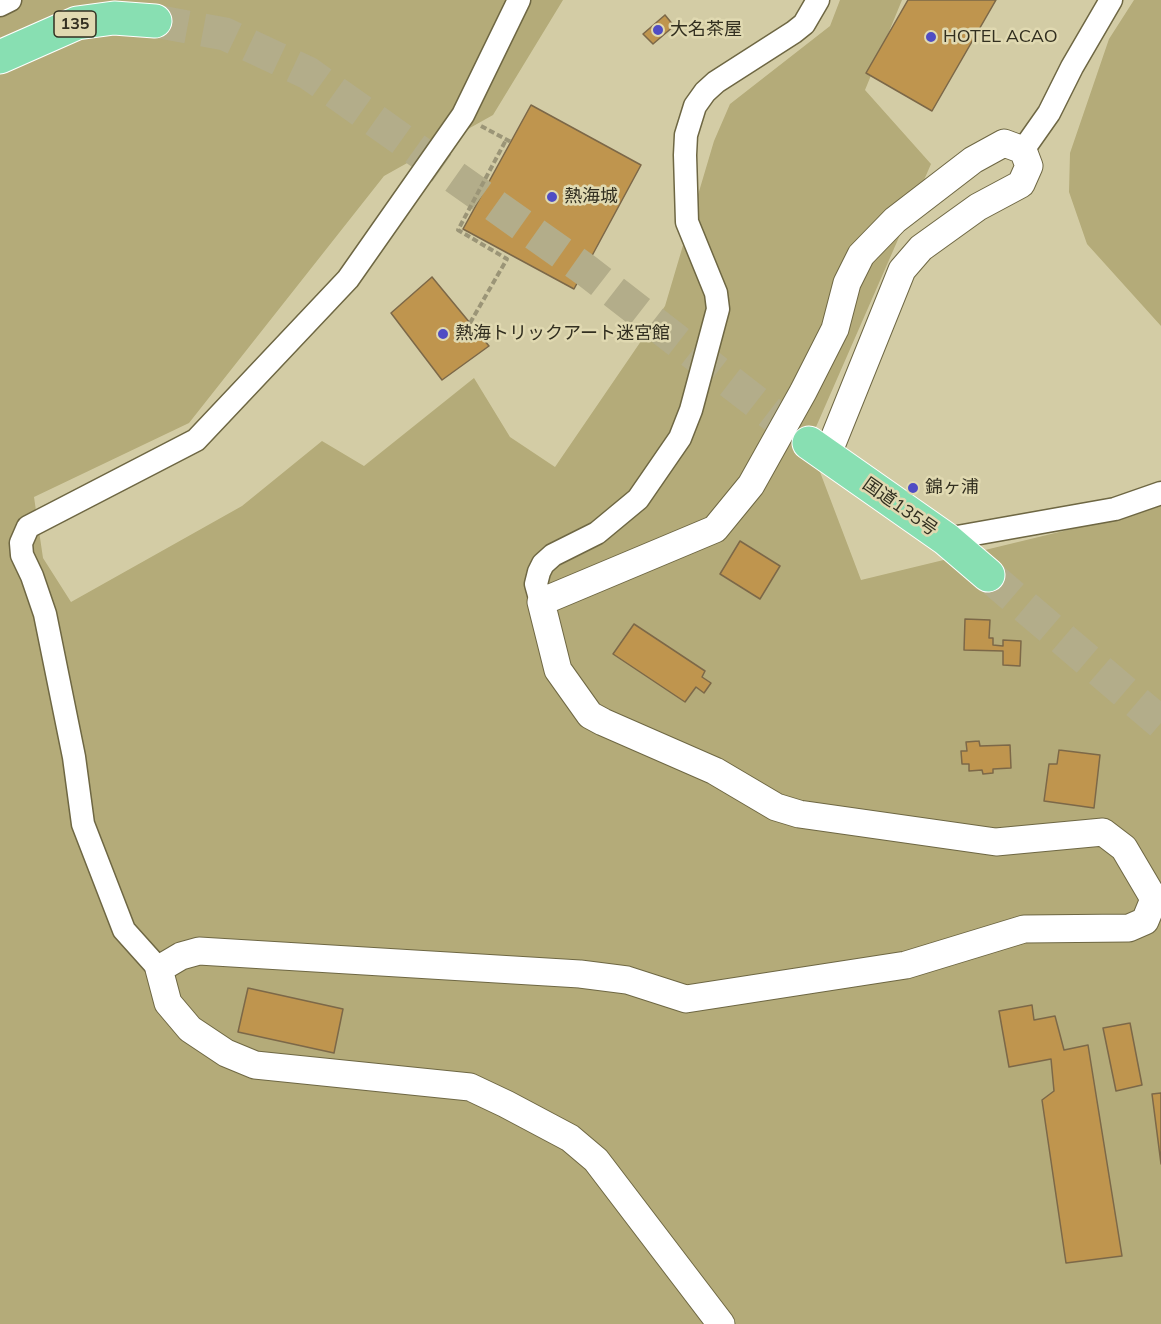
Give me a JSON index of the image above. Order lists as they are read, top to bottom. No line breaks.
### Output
{"streets":{"highway":["135","国道135号"]},"places":["大名茶屋","HOTEL ACAO","熱海城","熱海トリックアート迷宮館","錦ヶ浦"]}
